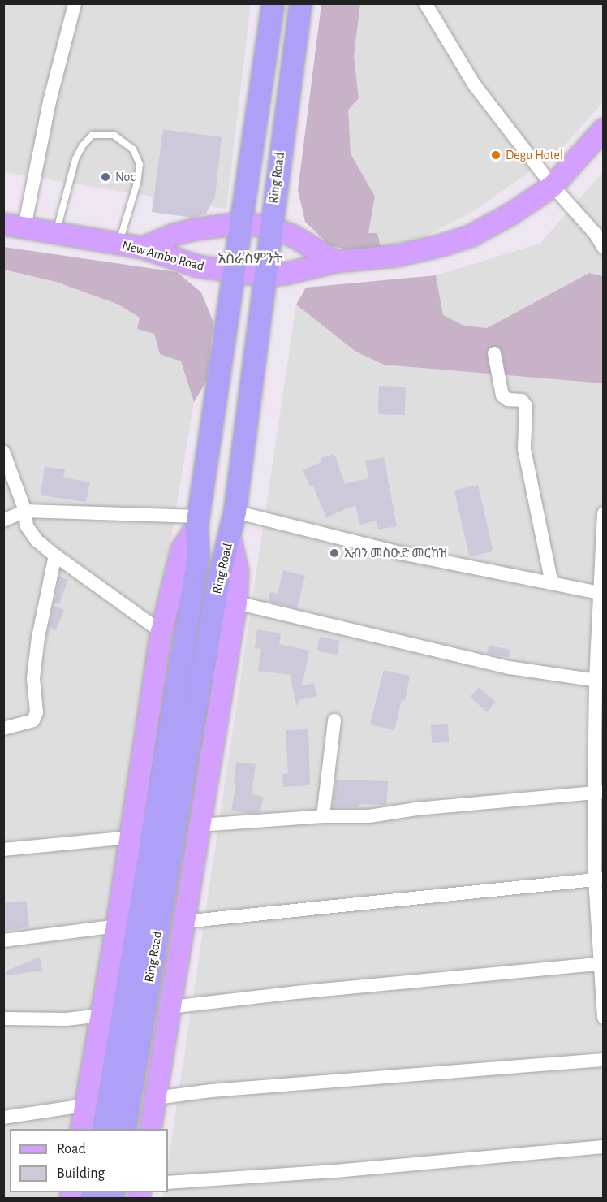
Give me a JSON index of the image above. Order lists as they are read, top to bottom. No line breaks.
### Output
{"streets":{"highway":["Ring Road"],"main road":["New Ambo Road"]},"crossings":[["Ring Road","New Ambo Road"]],"districts":["አስራስምንት"],"places":["Degu Hotel","Noc","ኢብን መስዑድ መርከዝ"],"legend":["Road","Building"]}
